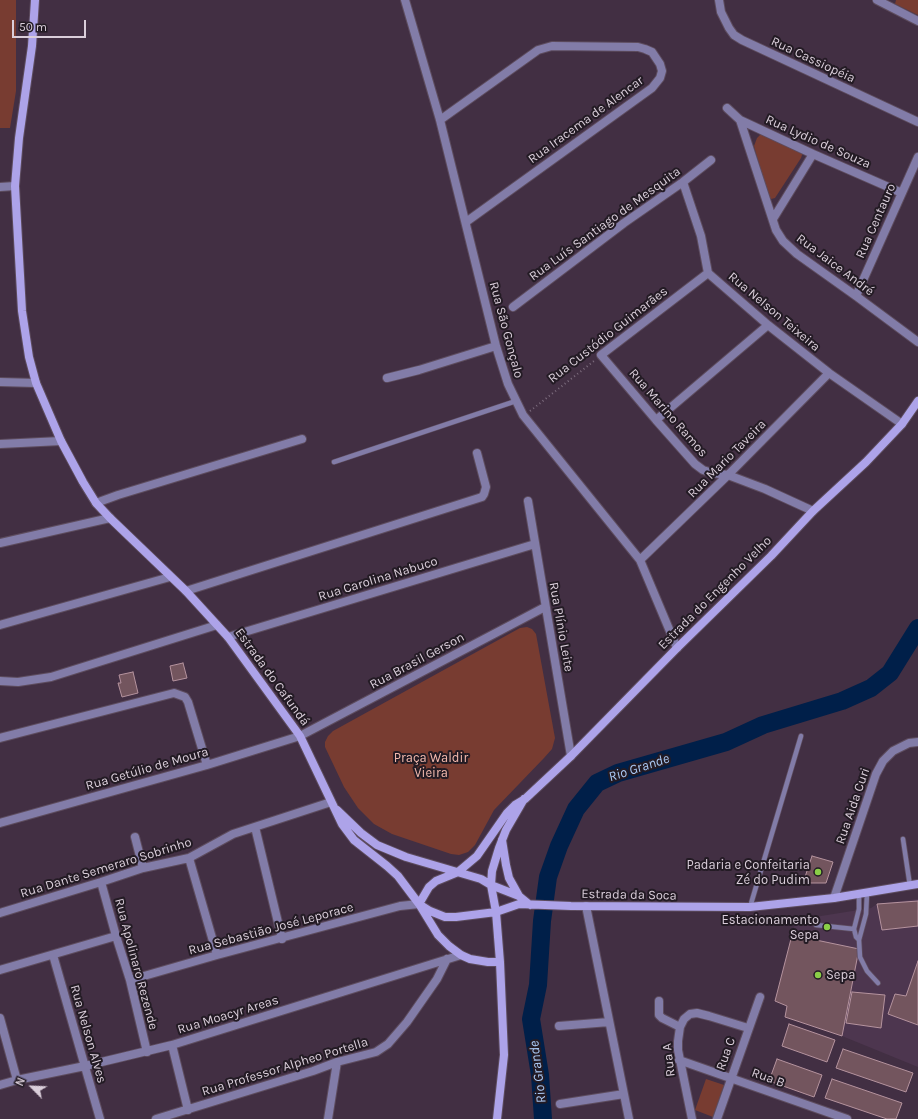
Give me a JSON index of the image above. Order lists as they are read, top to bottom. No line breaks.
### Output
{"streets":{"street":["Rua Cassiopéia","Rua Iracema de Alencar","Rua Lydio de Souza","Rua Centauro","Rua Luís Santiago de Mesquita","Rua Jaice André","Rua Nelson Teixeira","Rua São Gonçalo","Rua Custódio Guimarães","Rua Marino Ramos","Rua Mario Taveira","Rua Carolina Nabuco","Estrada do Engenho Velho","Rua Plínio Leite","Rua Brasil Gerson","Estrada do Cafundá","Rua Getúlio de Moura","Rua Aida Curi","Rua Dante Semeraro Sobrinho","Estrada da Soca","Rua Sebastião José Leporace","Rua Apolinaro Rezende","Rua Moacyr Areas","Rua Nelson Alves","Rua C","Rua A","Rua Professor Alpheo Portella","Rua B"]},"crossings":[["Rua Iracema de Alencar","Rua São Gonçalo"],["Rua Lydio de Souza","Rua Centauro"],["Rua Lydio de Souza","Rua Jaice André"],["Rua Centauro","Rua Jaice André"],["Rua Luís Santiago de Mesquita","Rua Nelson Teixeira"],["Rua Nelson Teixeira","Rua Custódio Guimarães"],["Rua Nelson Teixeira","Rua Mario Taveira"],["Rua Nelson Teixeira","Estrada do Engenho Velho"],["Rua São Gonçalo","Rua Custódio Guimarães"],["Rua São Gonçalo","Rua Mario Taveira"],["Rua São Gonçalo","Estrada do Engenho Velho"],["Rua Custódio Guimarães","Rua Marino Ramos"],["Rua Marino Ramos","Rua Mario Taveira"],["Rua Marino Ramos","Estrada do Engenho Velho"],["Rua Carolina Nabuco","Rua Plínio Leite"],["Rua Carolina Nabuco","Estrada do Cafundá"],["Estrada do Engenho Velho","Rua Plínio Leite"],["Estrada do Engenho Velho","Estrada do Cafundá"],["Estrada do Engenho Velho","Estrada da Soca"],["Estrada do Engenho Velho","Rua Sebastião José Leporace"],["Rua Plínio Leite","Rua Brasil Gerson"],["Rua Brasil Gerson","Estrada do Cafundá"],["Rua Brasil Gerson","Rua Getúlio de Moura"],["Estrada do Cafundá","Rua Getúlio de Moura"],["Estrada do Cafundá","Rua Dante Semeraro Sobrinho"],["Estrada do Cafundá","Estrada da Soca"],["Estrada do Cafundá","Rua Sebastião José Leporace"],["Rua Aida Curi","Estrada da Soca"],["Rua Dante Semeraro Sobrinho","Rua Apolinaro Rezende"],["Rua Sebastião José Leporace","Rua Apolinaro Rezende"],["Rua Apolinaro Rezende","Rua Moacyr Areas"],["Rua Moacyr Areas","Rua Nelson Alves"],["Rua Moacyr Areas","Rua Professor Alpheo Portella"],["Rua C","Rua A"],["Rua C","Rua B"],["Rua A","Rua B"]],"water":["Rio Grande"],"parks":["Praça Waldir Vieira"],"places":["Padaria e Confeitaria Zé do Pudim","Estacionamento Sepa","Sepa"],"scale_bar":"50 m","north":"top left"}
